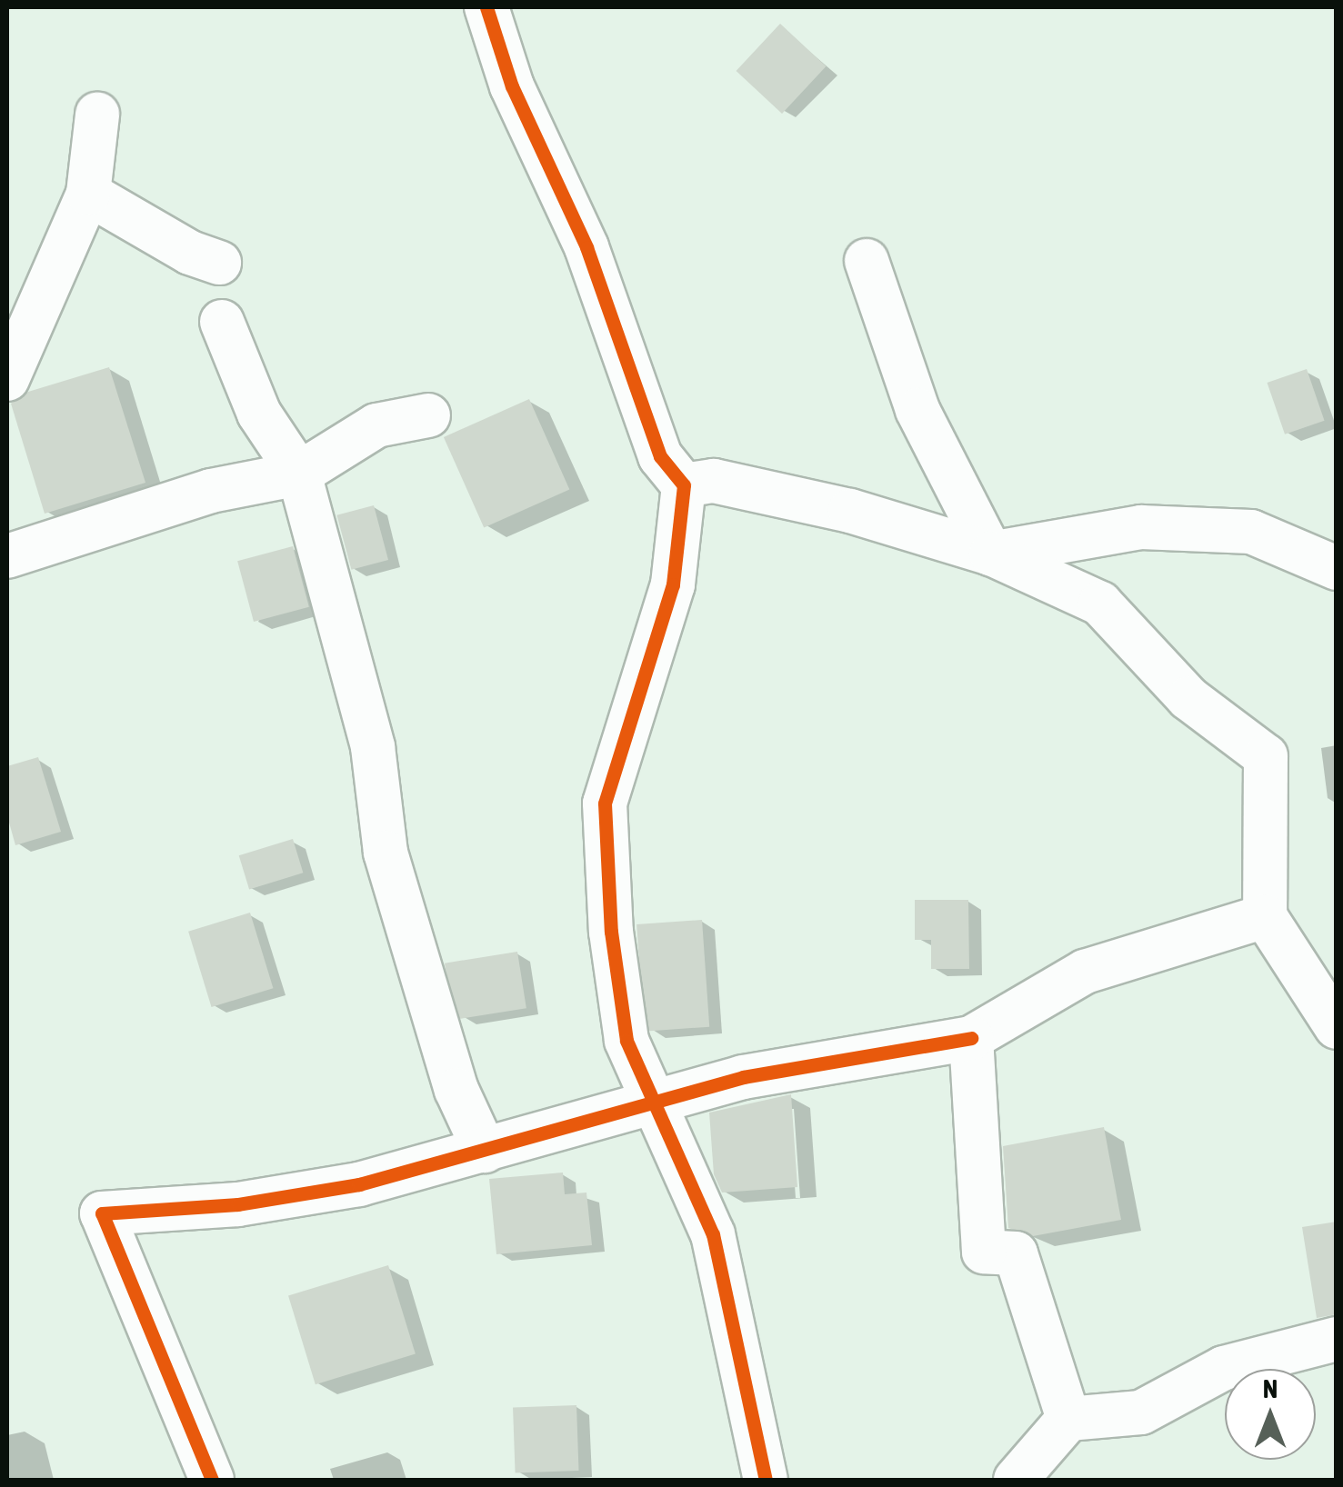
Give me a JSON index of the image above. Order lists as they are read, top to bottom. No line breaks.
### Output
{"north":"top"}
